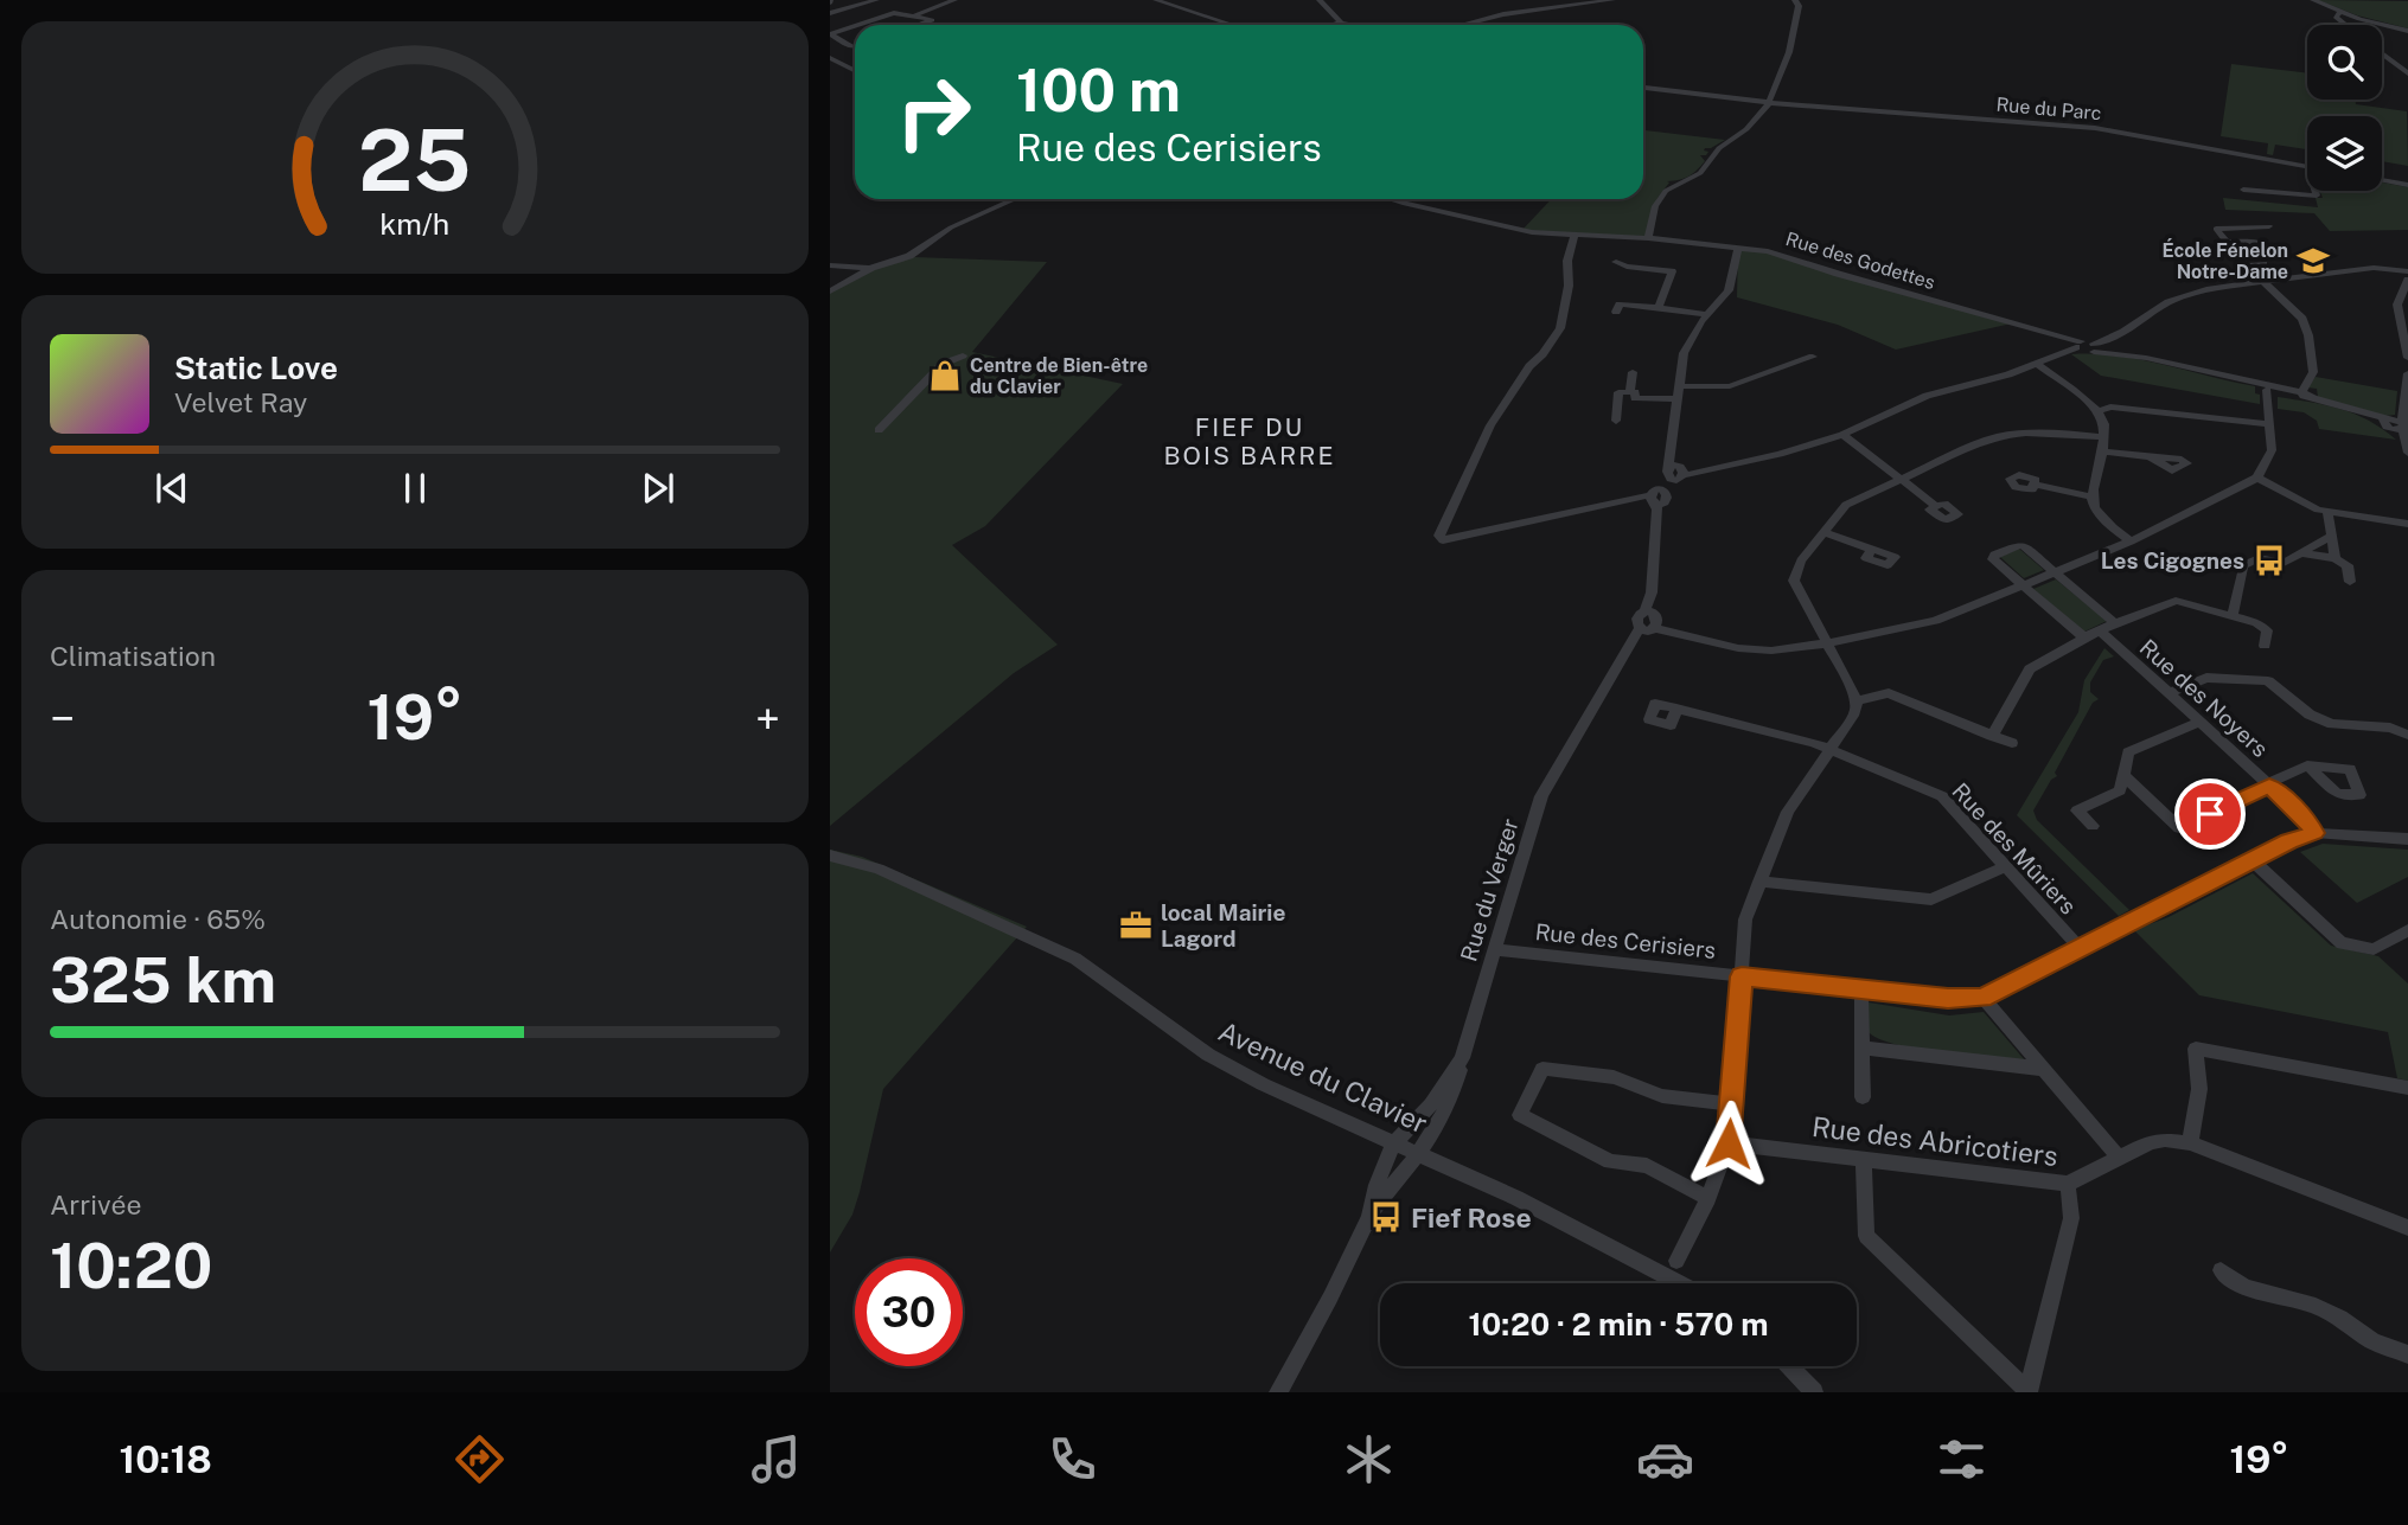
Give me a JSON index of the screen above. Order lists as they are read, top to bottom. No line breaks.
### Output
{"streets":{"street":["Rue du Parc","Rue des Godettes","Rue des Noyers","Rue des Mûriers","Rue du Verger","Rue des Cerisiers","Avenue du Clavier","Rue des Abricotiers"]},"crossings":[["Rue des Noyers","Rue des Cerisiers"],["Rue des Mûriers","Rue des Cerisiers"],["Rue du Verger","Rue des Cerisiers"],["Rue du Verger","Avenue du Clavier"]],"districts":["FIEF DU BOIS BARRE"],"places":{"school or university":["École Fénelon Notre-Dame"],"shop":["Centre de Bien-être du Clavier"],"bus stop":["Les Cigognes","Fief Rose"],"office":["local Mairie Lagord"]},"page":{"turn":["100 m","Rue des Cerisiers"],"song":["Static Love","Velvet Ray"],"tile":["Climatisation",["Autonomie · 65%","325 km"],["Arrivée","10:20"]],"heat":["−","19°","+"],"limit":"30","trip":"10:20 · 2 min · 570 m","tabs":["10:18","19°"],"gauge":["25","km/h"]}}
